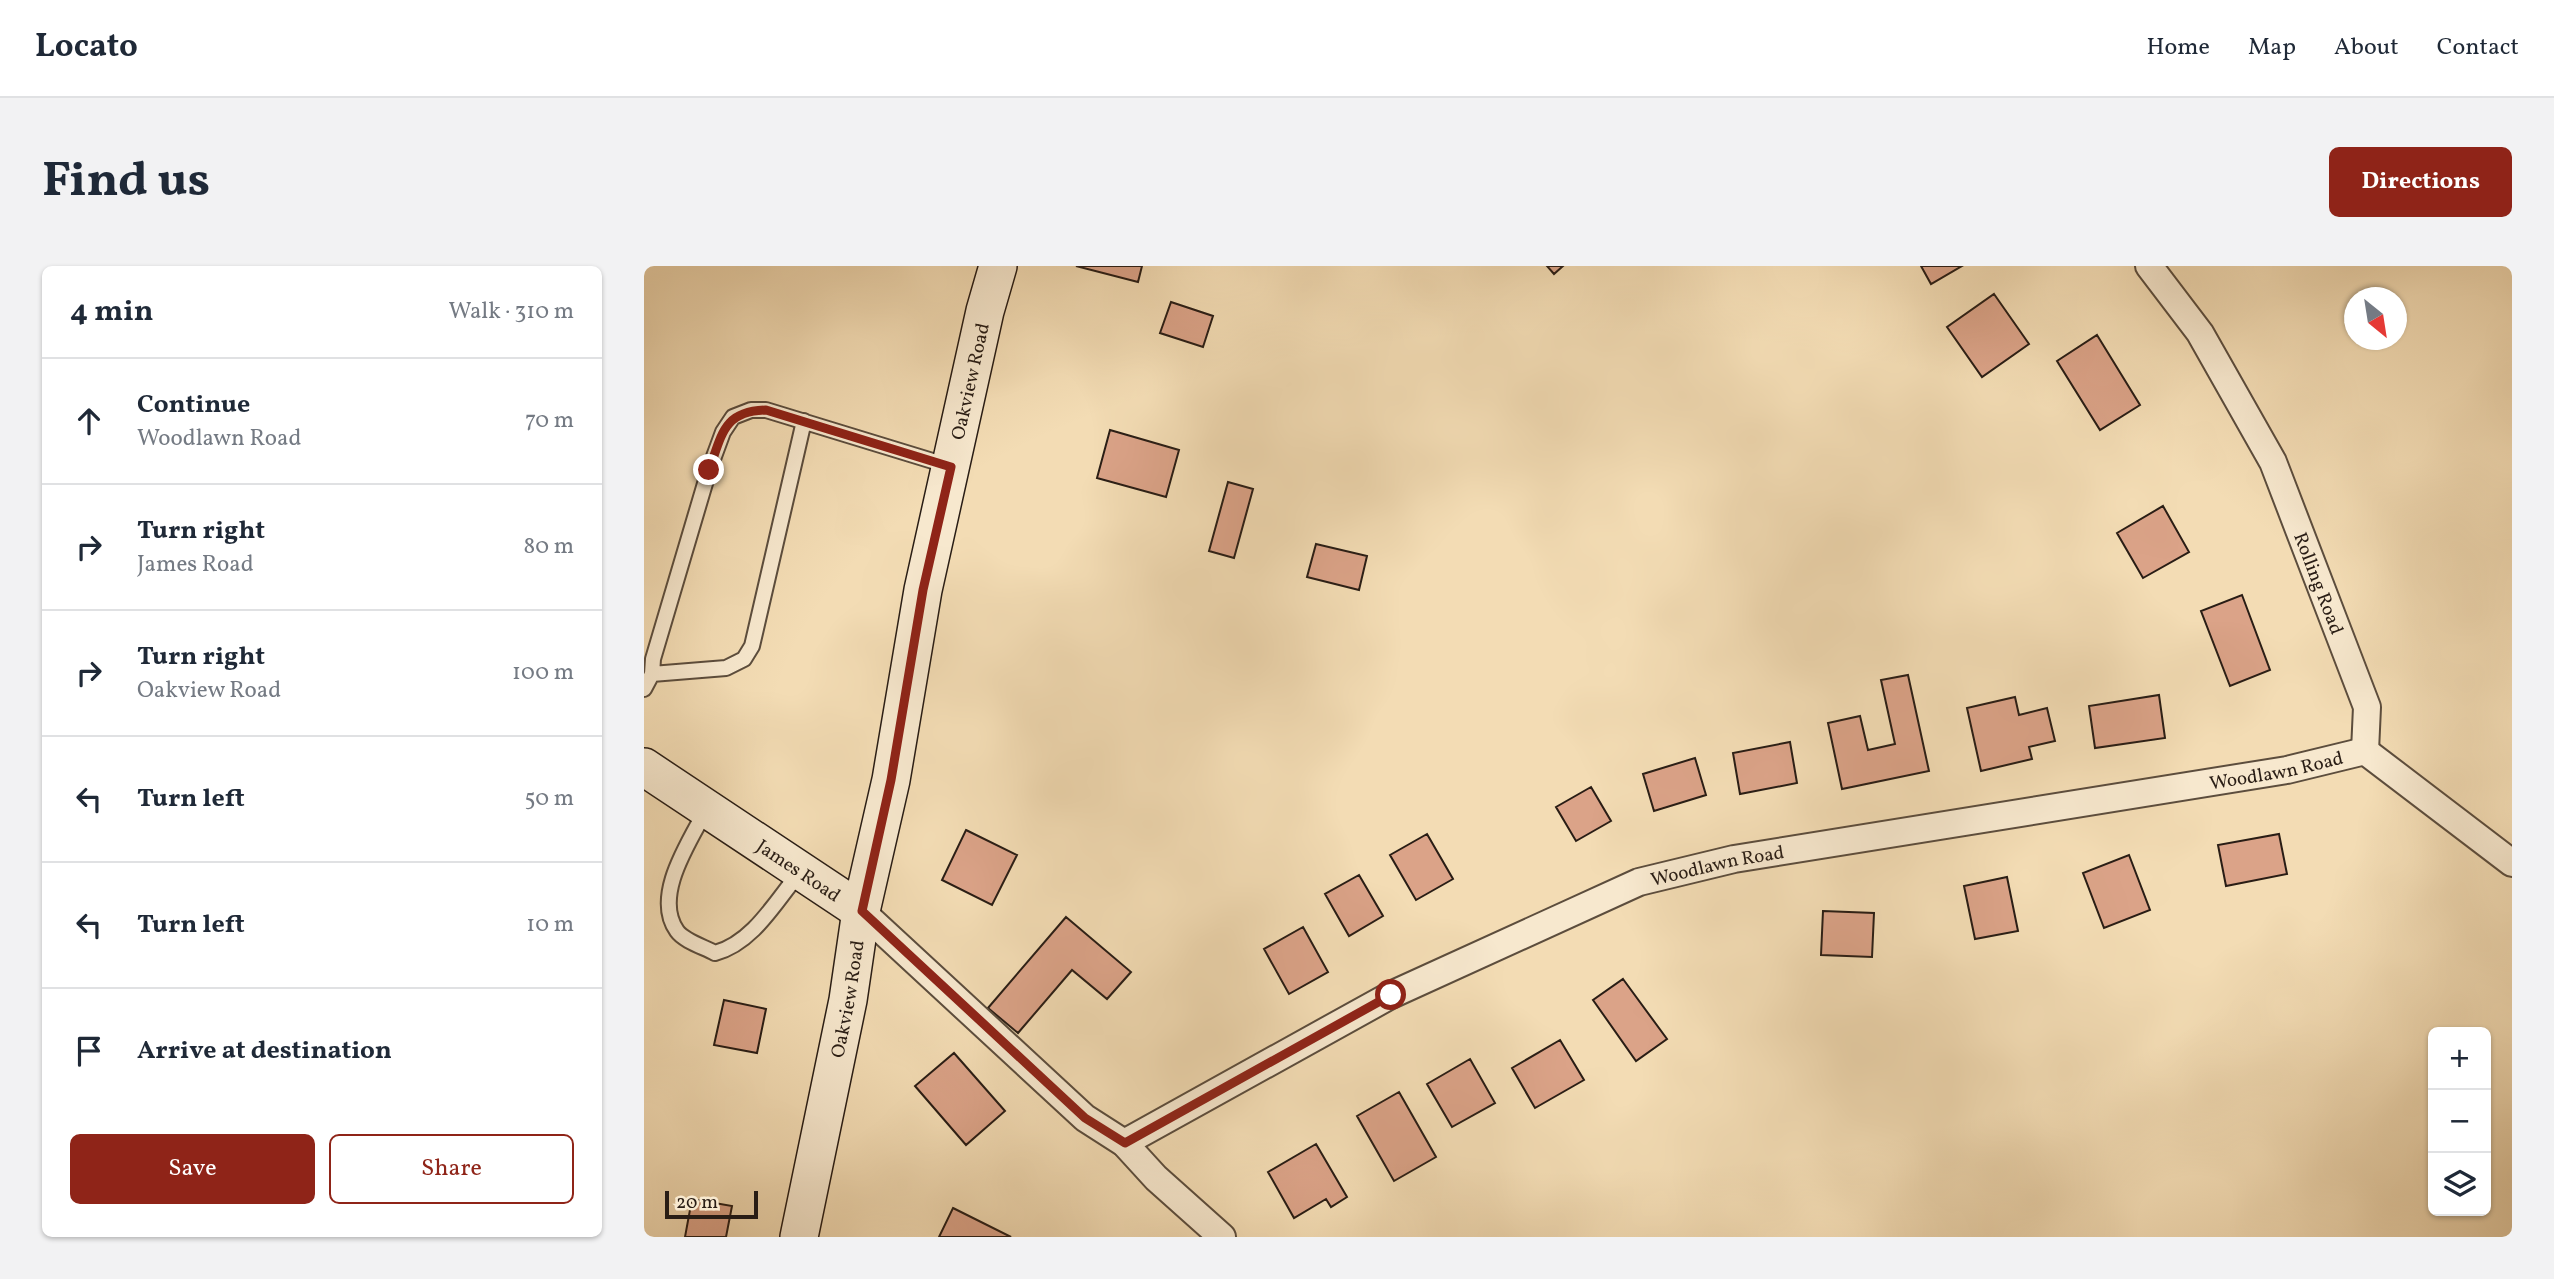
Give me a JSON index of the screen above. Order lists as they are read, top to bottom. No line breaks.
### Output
{"streets":{"street":["Oakview Road","Rolling Road","Woodlawn Road","James Road"]},"crossings":[["Oakview Road","James Road"],["Rolling Road","Woodlawn Road"],["Woodlawn Road","James Road"]],"scale_bar":"20 m","north":"bottom right","page":{"header":"Locato","nav":["Home","Map","About","Contact"],"buttons":["Directions",["Save","Share"]],"title":"Find us","heading":["4 min","Walk · 310 m"],"list":[["Continue","Woodlawn Road","70 m"],["Turn right","James Road","80 m"],["Turn right","Oakview Road","100 m"],["Turn left","50 m"],["Turn left","10 m"],"Arrive at destination"],"map_buttons":["+","−"],"scale":"20 m"}}
